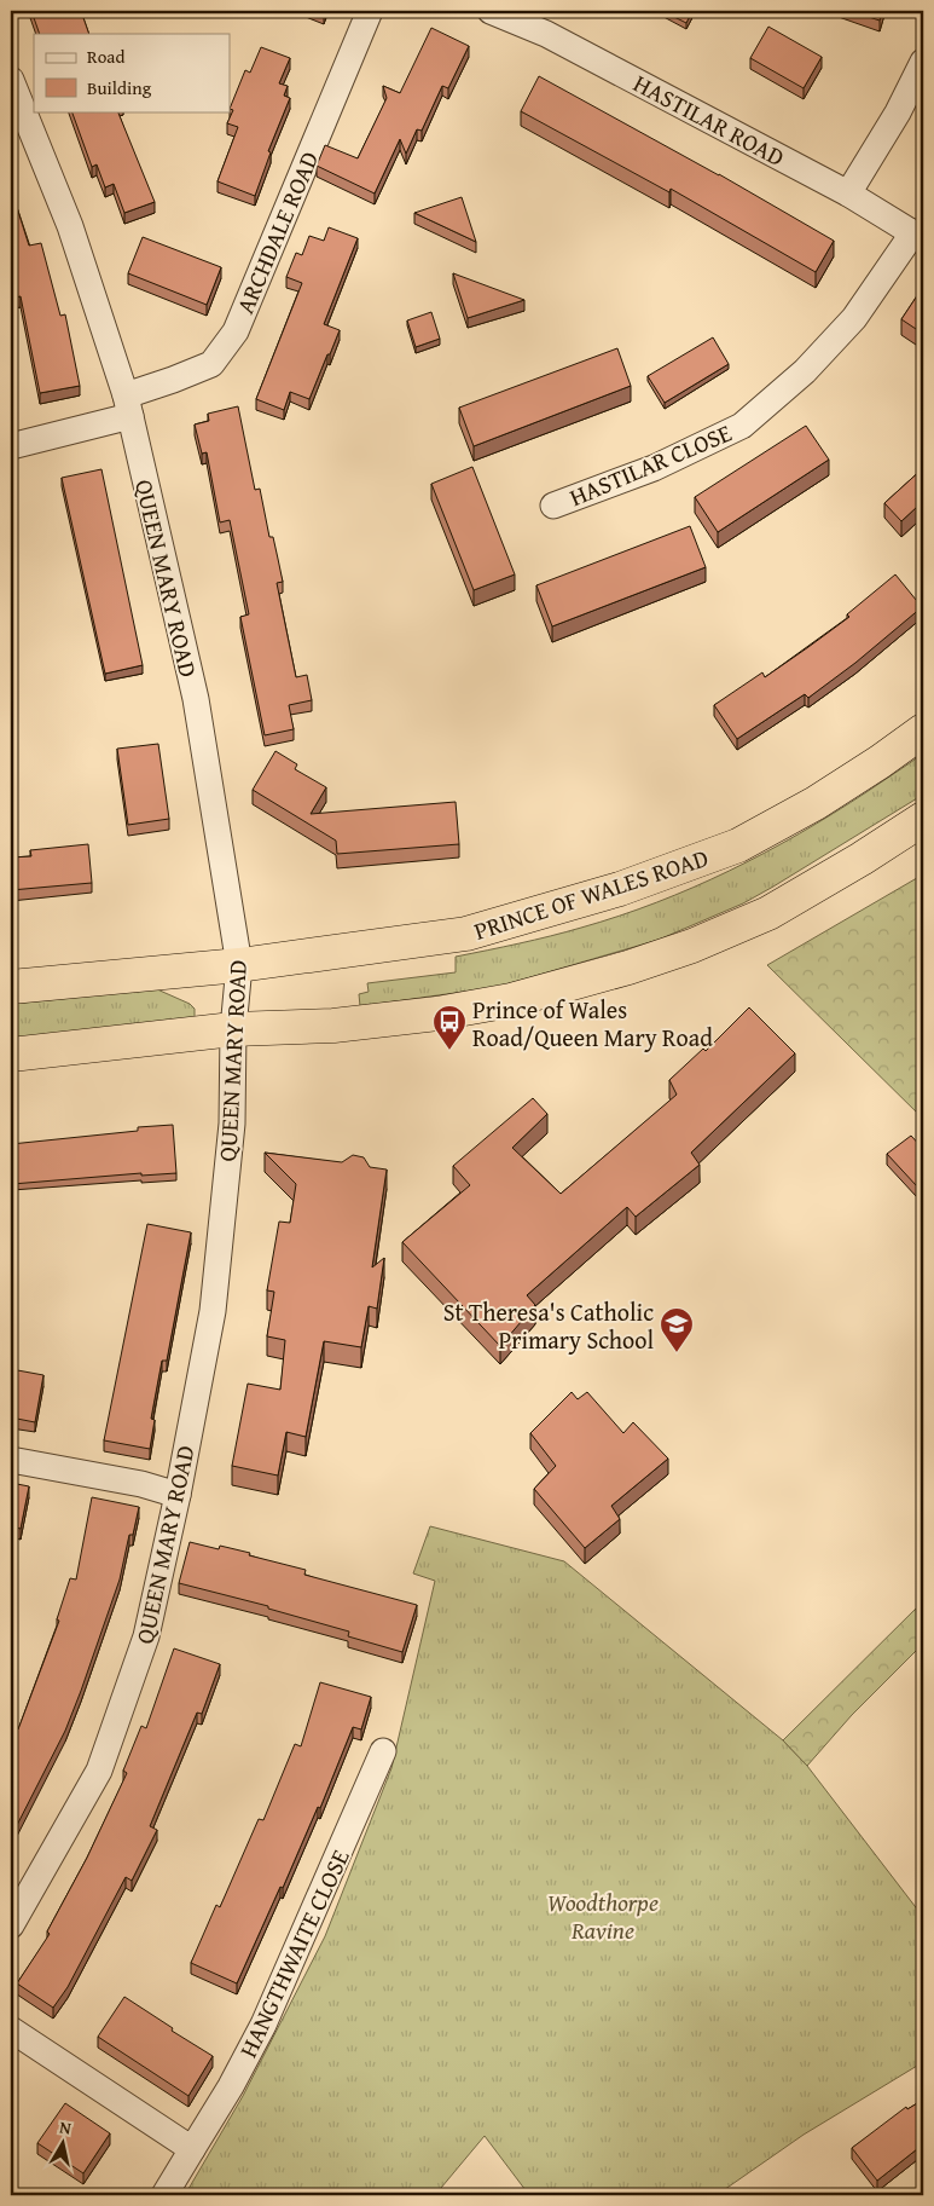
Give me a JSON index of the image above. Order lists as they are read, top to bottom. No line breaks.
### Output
{"streets":{"highway":["PRINCE OF WALES ROAD"],"street":["HASTILAR ROAD","ARCHDALE ROAD","HASTILAR CLOSE","QUEEN MARY ROAD","HANGTHWAITE CLOSE"]},"crossings":[["HASTILAR ROAD","HASTILAR CLOSE"],["ARCHDALE ROAD","QUEEN MARY ROAD"],["QUEEN MARY ROAD","PRINCE OF WALES ROAD"]],"parks":["Woodthorpe Ravine"],"places":{"bus stop":["Prince of Wales Road/Queen Mary Road"],"school or university":["St Theresa's Catholic Primary School"]},"legend":["Road","Building"],"north":"top"}
